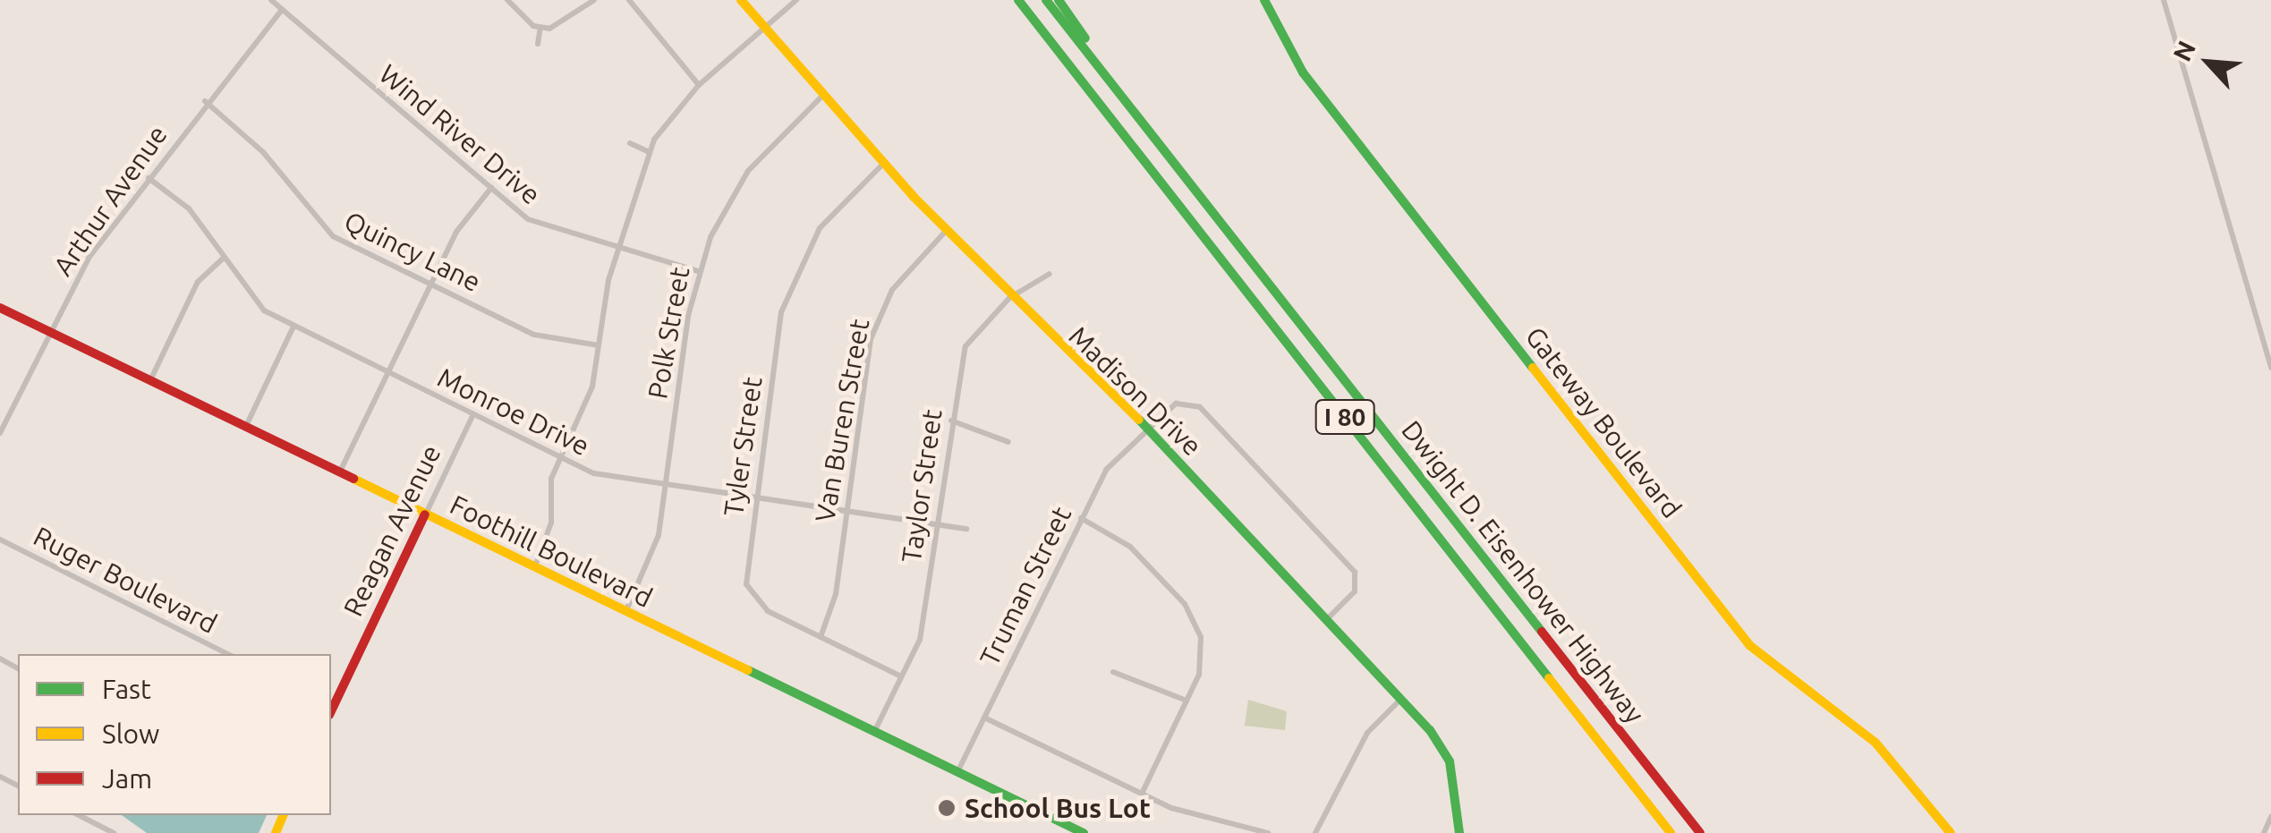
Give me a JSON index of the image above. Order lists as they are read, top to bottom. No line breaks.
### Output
{"streets":{"main road":["Madison Drive","I 80","Gateway Boulevard","Reagan Avenue","Foothill Boulevard","Dwight D. Eisenhower Highway"],"street":["Wind River Drive","Arthur Avenue","Quincy Lane","Polk Street","Monroe Drive","Van Buren Street","Tyler Street","Taylor Street","Ruger Boulevard","Truman Street"]},"crossings":[["Wind River Drive","Arthur Avenue"],["Wind River Drive","Polk Street"],["Arthur Avenue","Quincy Lane"],["Arthur Avenue","Monroe Drive"],["Arthur Avenue","Foothill Boulevard"],["Polk Street","Madison Drive"],["Polk Street","Monroe Drive"],["Polk Street","Foothill Boulevard"],["Madison Drive","Van Buren Street"],["Madison Drive","Tyler Street"],["Madison Drive","Taylor Street"],["Madison Drive","Truman Street"],["Monroe Drive","Van Buren Street"],["Monroe Drive","Tyler Street"],["Monroe Drive","Taylor Street"],["Monroe Drive","Reagan Avenue"],["I 80","Dwight D. Eisenhower Highway"],["Van Buren Street","Tyler Street"],["Tyler Street","Taylor Street"],["Taylor Street","Foothill Boulevard"],["Reagan Avenue","Foothill Boulevard"],["Foothill Boulevard","Truman Street"]],"places":["School Bus Lot"],"legend":["Fast","Slow","Jam"],"north":"top left"}
